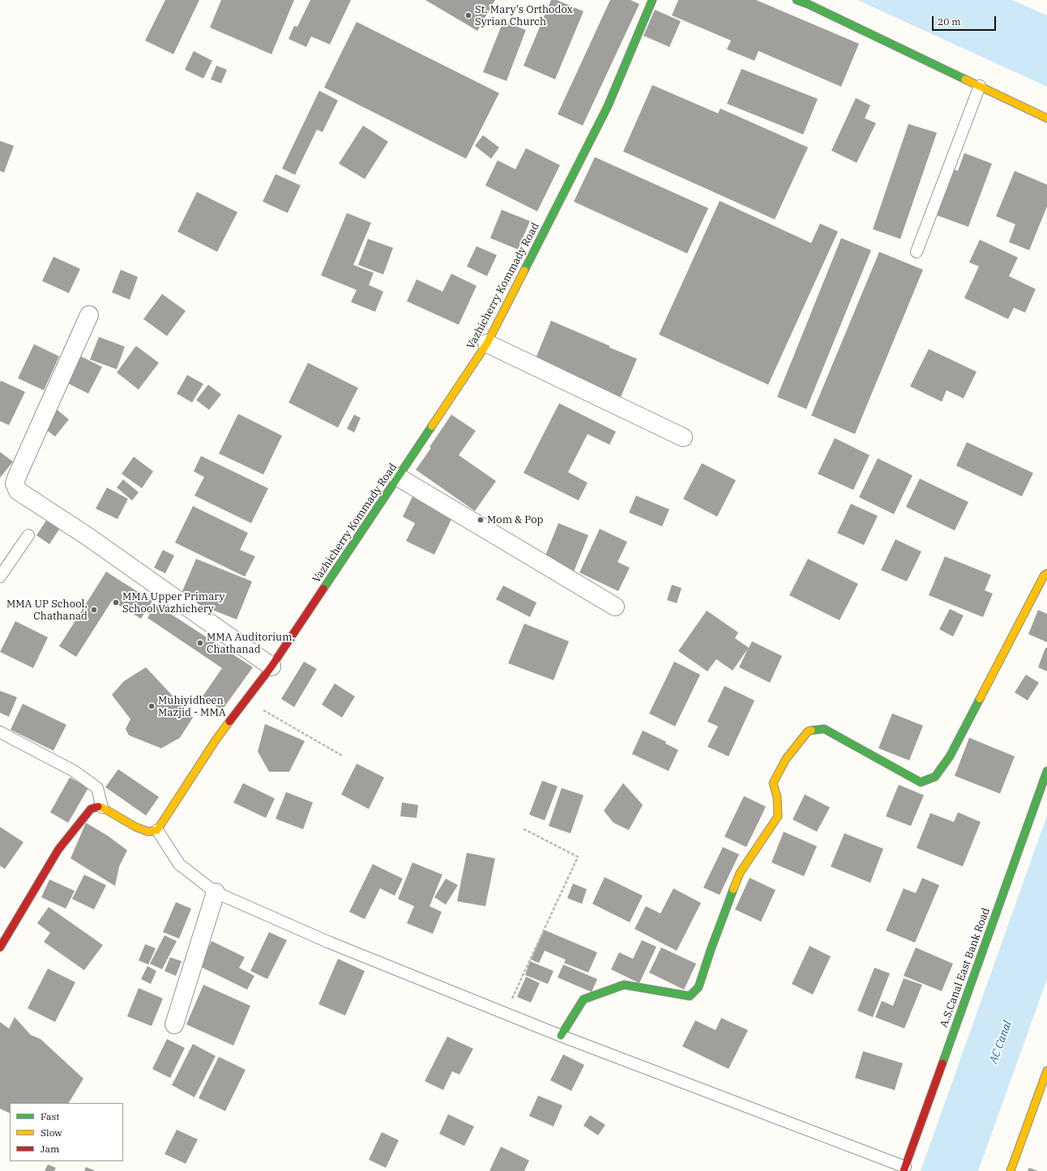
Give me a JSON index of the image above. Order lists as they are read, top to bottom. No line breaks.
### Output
{"streets":{"main road":["Vazhicherry Kommady Road","A.S.Canal East Bank Road"]},"water":["AC Canal"],"places":["St. Mary's Orthodox Syrian Church","Mom & Pop","MMA Upper Primary School Vazhichery","MMA UP School, Chathanad","MMA Auditorium, Chathanad","Muhiyidheen Mazjid - MMA"],"legend":["Fast","Slow","Jam"],"scale_bar":"20 m"}
